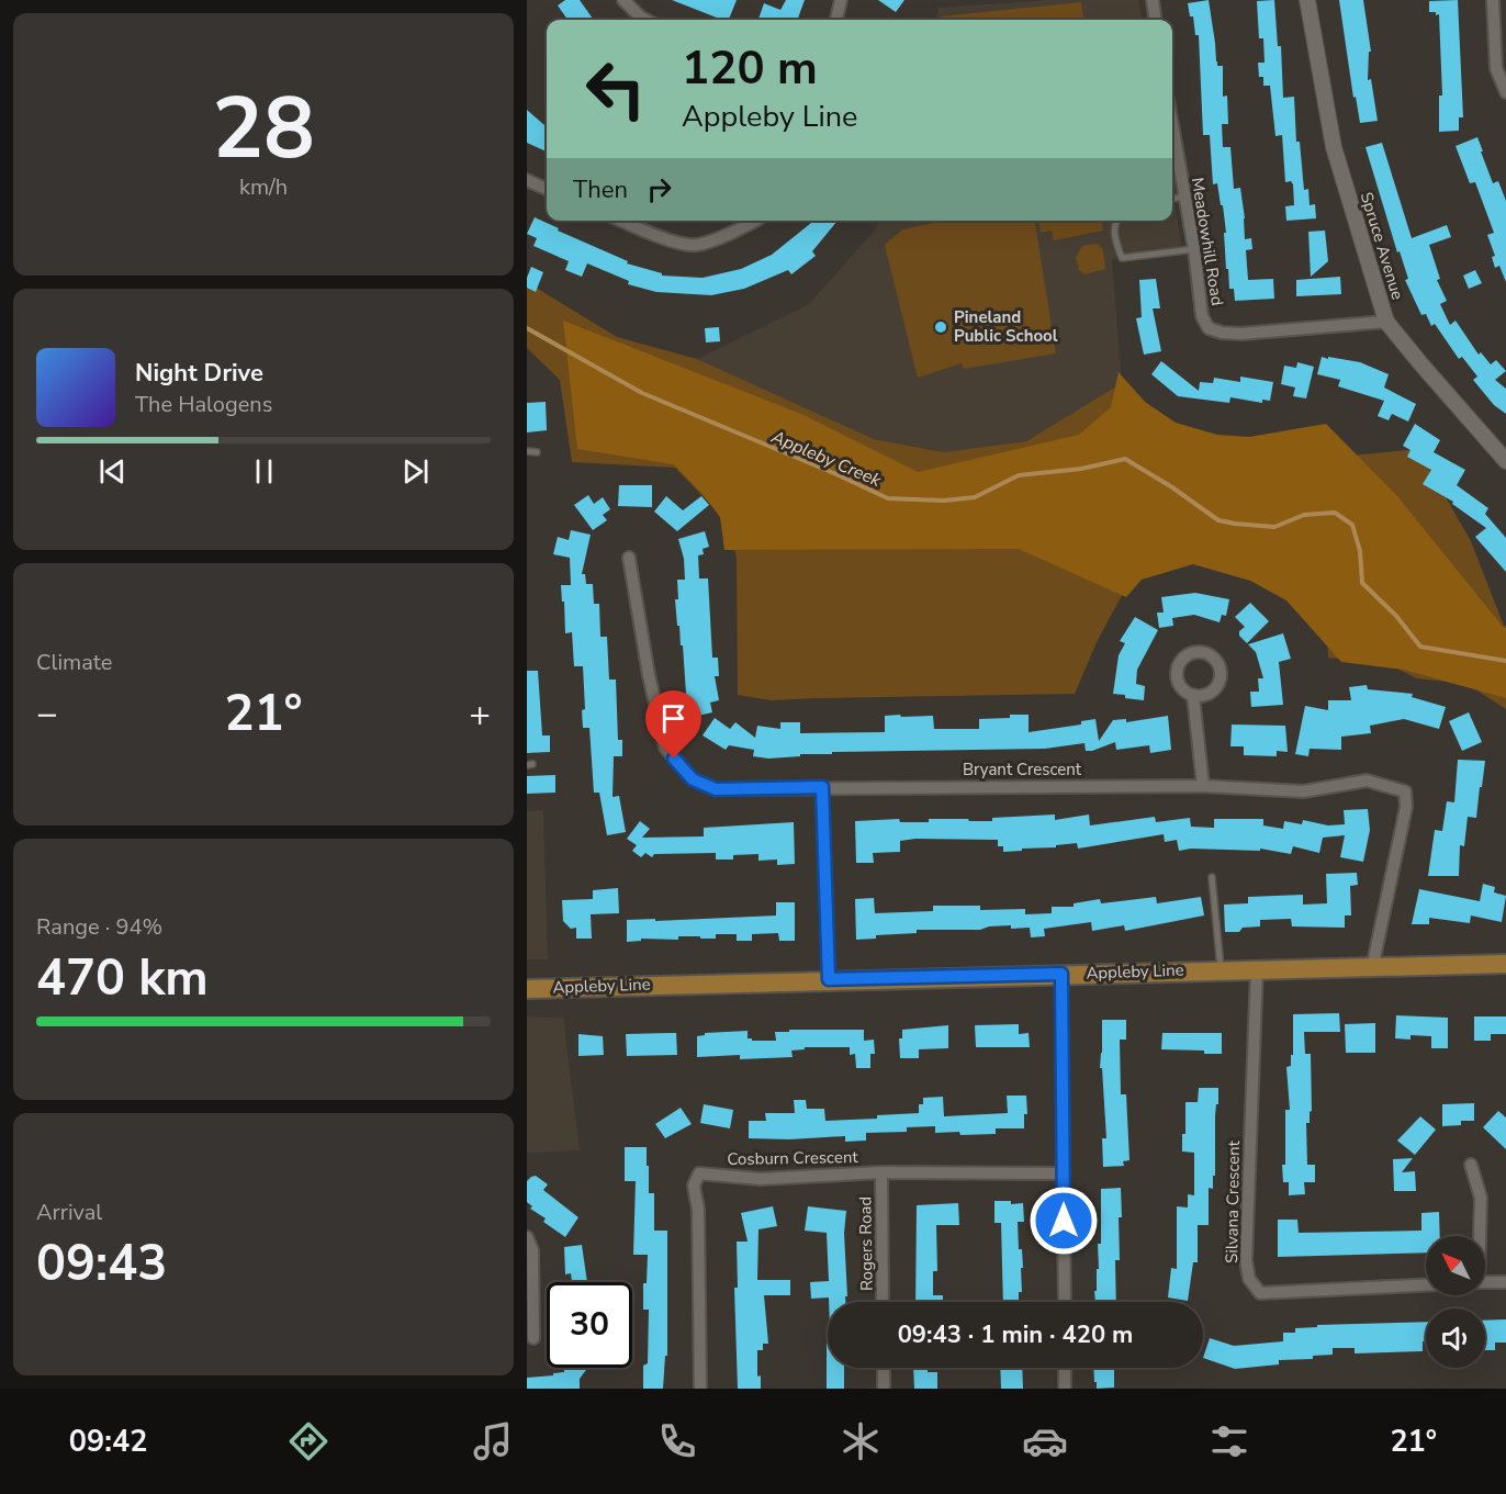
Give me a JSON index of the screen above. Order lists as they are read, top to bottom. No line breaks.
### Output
{"streets":{"main road":["Appleby Line"],"street":["Meadowhill Road","Spruce Avenue","Bryant Crescent","Cosburn Crescent","Silvana Crescent","Rogers Road"]},"crossings":[["Meadowhill Road","Spruce Avenue"],["Bryant Crescent","Appleby Line"],["Appleby Line","Silvana Crescent"],["Cosburn Crescent","Rogers Road"]],"water":["Appleby Creek"],"places":["Pineland Public School"],"north":"top left","page":{"tile":[["28","km/h"],"Climate",["Range · 94%","470 km"],["Arrival","09:43"]],"turn":["120 m","Appleby Line"],"then":"Then","song":["Night Drive","The Halogens"],"heat":["−","21°","+"],"limit":"30","trip":"09:43 · 1 min · 420 m","tabs":["09:42","21°"]}}
